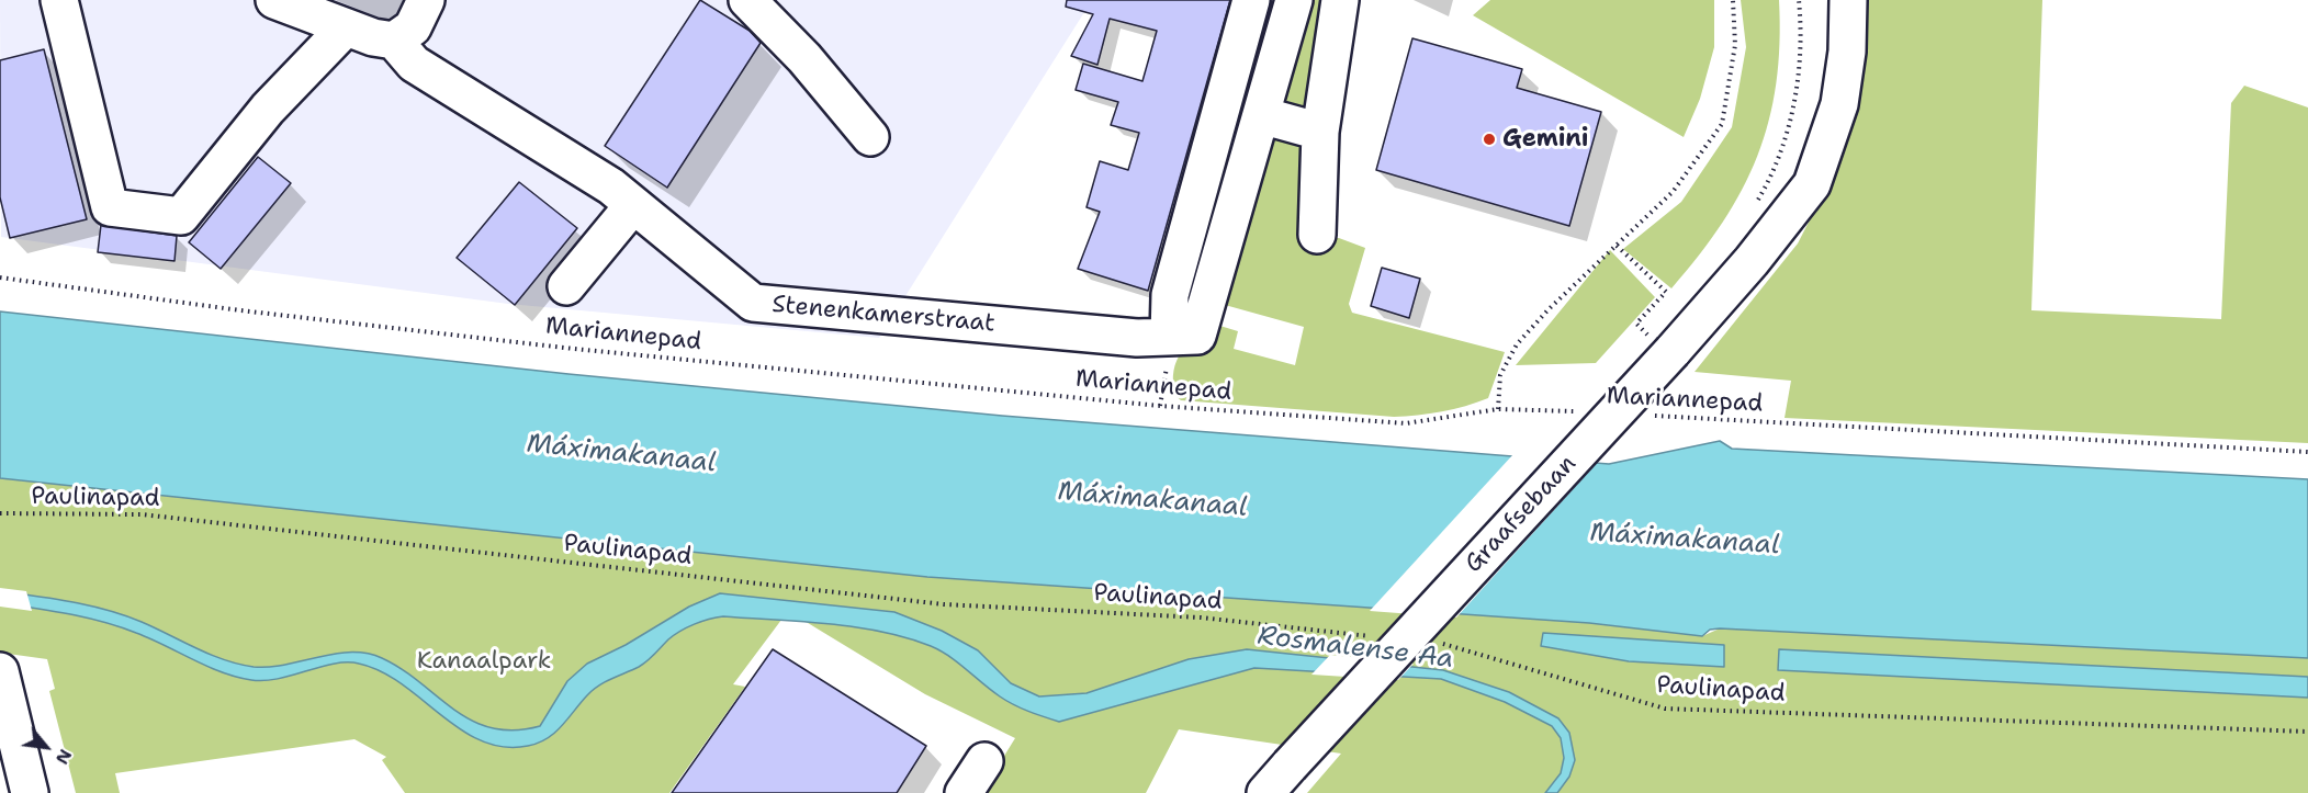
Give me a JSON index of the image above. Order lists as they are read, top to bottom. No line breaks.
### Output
{"streets":{"main road":["Stenenkamerstraat","Graafsebaan"],"path":["Mariannepad","Paulinapad"]},"water":["Máximakanaal","Rosmalense Aa"],"parks":["Kanaalpark"],"places":["Gemini"],"north":"bottom right"}
